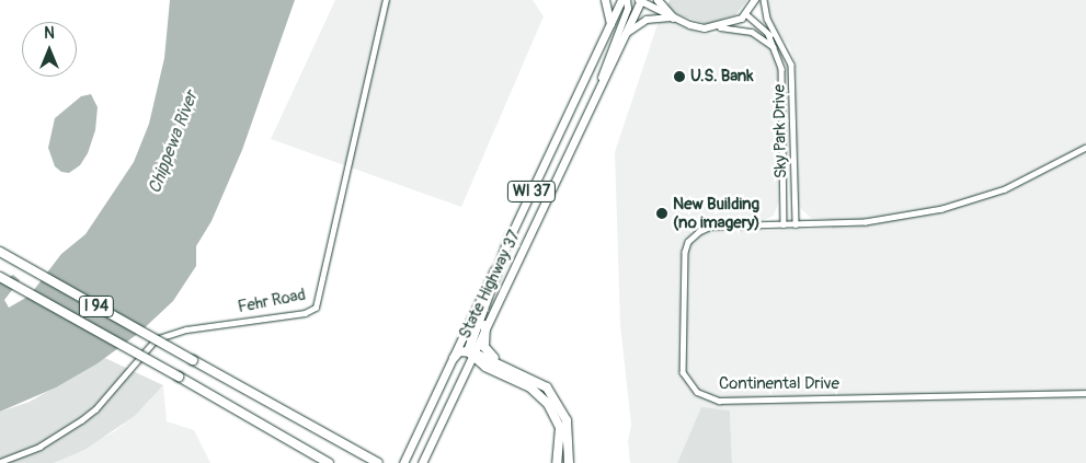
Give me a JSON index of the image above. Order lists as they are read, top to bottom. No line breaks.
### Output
{"streets":{"highway":["I 94"],"main road":["WI 37","State Highway 37"],"street":["Sky Park Drive","Fehr Road","Continental Drive"]},"crossings":[["Sky Park Drive","Continental Drive"]],"water":["Chippewa River"],"places":["U.S. Bank","New Building (no imagery)"],"north":"top"}
